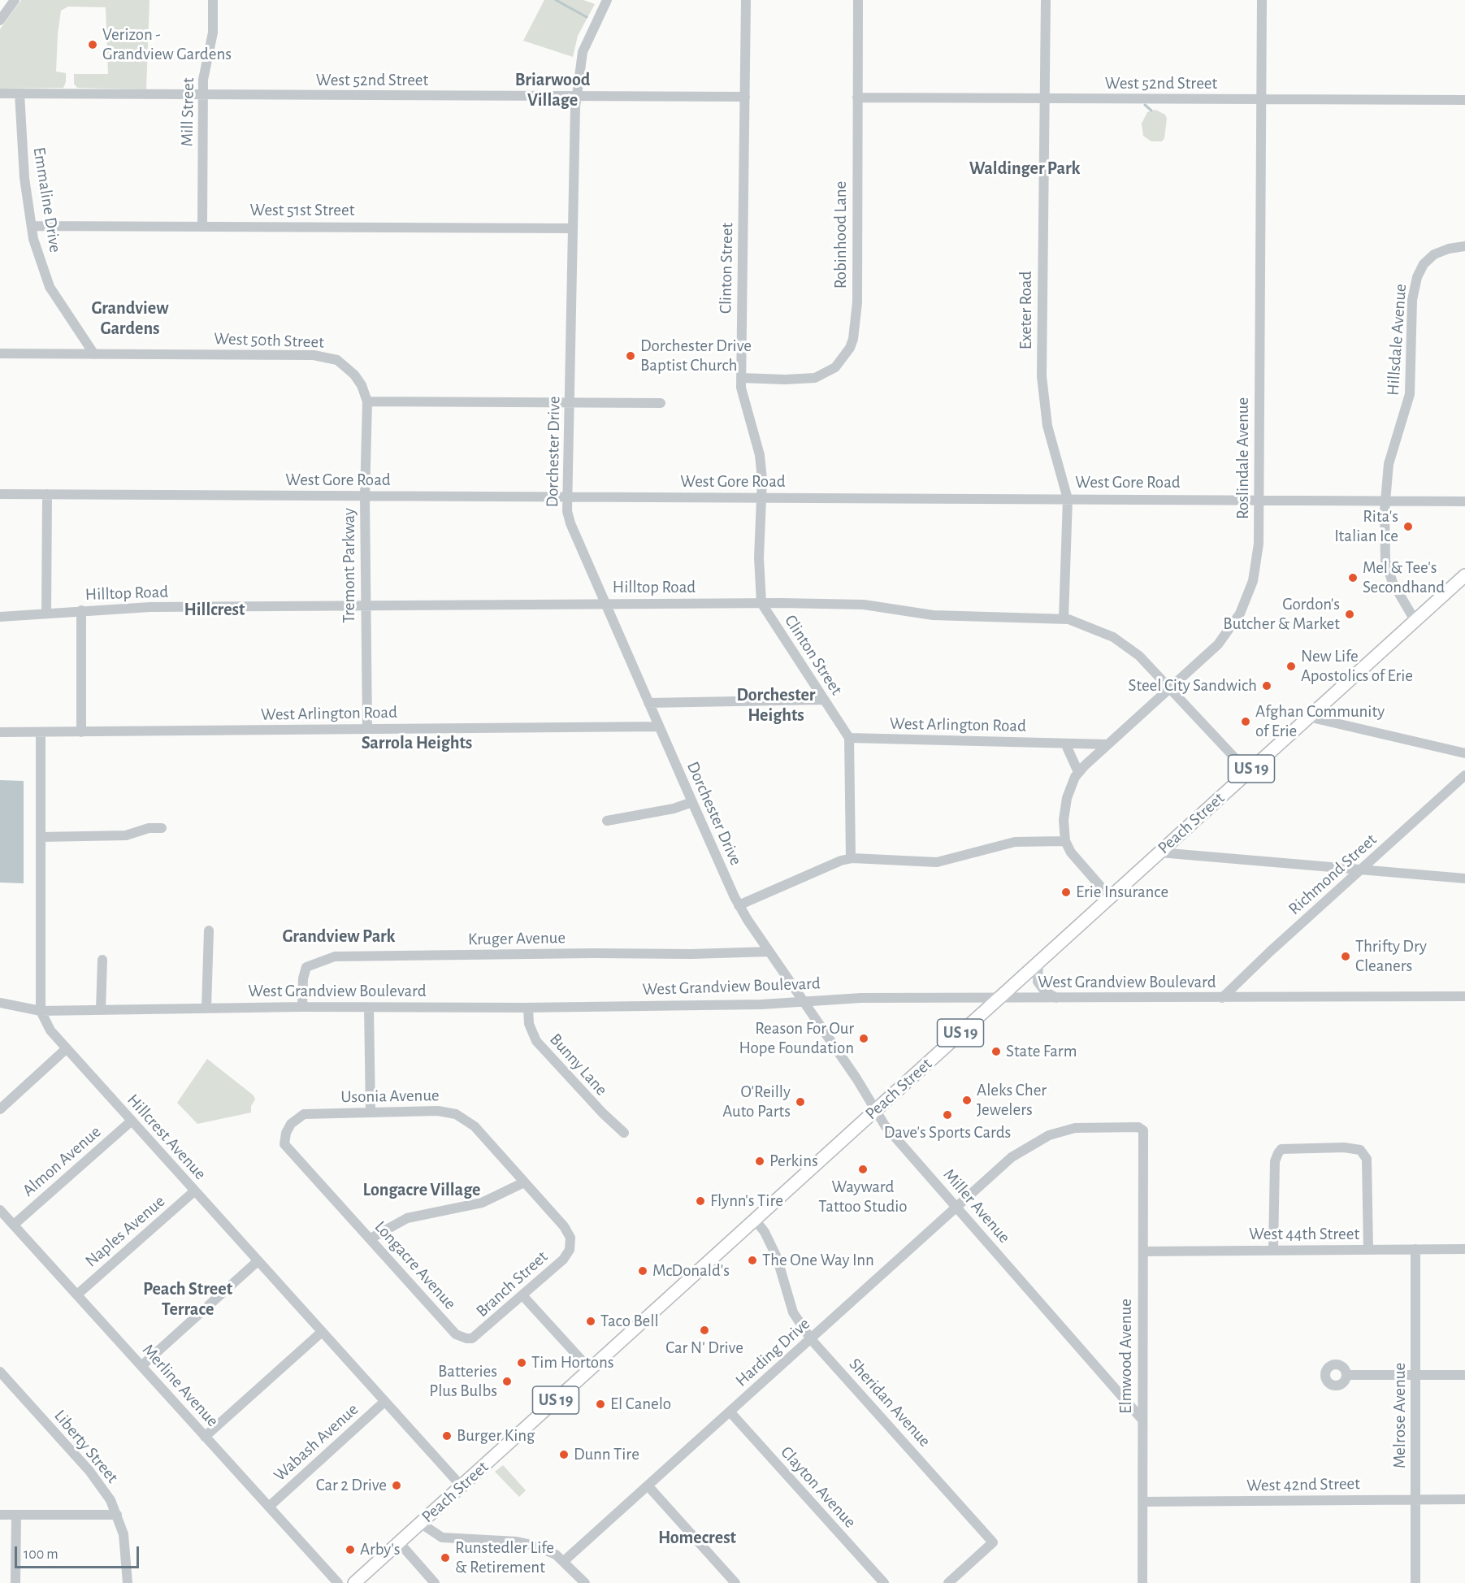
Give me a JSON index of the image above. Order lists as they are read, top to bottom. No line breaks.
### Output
{"streets":{"main road":["US 19","Peach Street"],"street":["West 52nd Street","Mill Street","Emmaline Drive","West 51st Street","Robinhood Lane","Clinton Street","Exeter Road","Hillsdale Avenue","West 50th Street","Dorchester Drive","Roslindale Avenue","West Gore Road","Tremont Parkway","Hilltop Road","West Arlington Road","Richmond Street","Kruger Avenue","West Grandview Boulevard","Bunny Lane","Usonia Avenue","Hillcrest Avenue","Almon Avenue","Miller Avenue","Naples Avenue","West 44th Street","Longacre Avenue","Branch Street","Harding Drive","Elmwood Avenue","Merline Avenue","Sheridan Avenue","Melrose Avenue","Wabash Avenue","Liberty Street","West 42nd Street","Clayton Avenue"]},"crossings":[["West 52nd Street","Mill Street"],["West 52nd Street","Emmaline Drive"],["West 52nd Street","Robinhood Lane"],["West 52nd Street","Clinton Street"],["West 52nd Street","Exeter Road"],["West 52nd Street","Dorchester Drive"],["West 52nd Street","Roslindale Avenue"],["Mill Street","West 51st Street"],["Emmaline Drive","West 51st Street"],["Emmaline Drive","West 50th Street"],["West 51st Street","Dorchester Drive"],["Robinhood Lane","Clinton Street"],["Clinton Street","West Gore Road"],["Clinton Street","Hilltop Road"],["Clinton Street","West Arlington Road"],["Exeter Road","West Gore Road"],["Exeter Road","Hilltop Road"],["Hillsdale Avenue","West Gore Road"],["Hillsdale Avenue","Peach Street"],["West 50th Street","Tremont Parkway"],["Dorchester Drive","West Gore Road"],["Dorchester Drive","Hilltop Road"],["Dorchester Drive","West Arlington Road"],["Dorchester Drive","Kruger Avenue"],["Dorchester Drive","West Grandview Boulevard"],["Dorchester Drive","Miller Avenue"],["Roslindale Avenue","West Gore Road"],["Roslindale Avenue","Hilltop Road"],["Roslindale Avenue","West Arlington Road"],["West Gore Road","Tremont Parkway"],["Tremont Parkway","Hilltop Road"],["Tremont Parkway","West Arlington Road"],["Hilltop Road","Peach Street"],["West Arlington Road","Hillcrest Avenue"],["Peach Street","West Grandview Boulevard"],["Peach Street","Hillcrest Avenue"],["Peach Street","Miller Avenue"],["Peach Street","Sheridan Avenue"],["Richmond Street","West Grandview Boulevard"],["Kruger Avenue","West Grandview Boulevard"],["West Grandview Boulevard","Bunny Lane"],["West Grandview Boulevard","Hillcrest Avenue"],["West Grandview Boulevard","Miller Avenue"],["Usonia Avenue","Longacre Avenue"],["Usonia Avenue","Branch Street"],["Hillcrest Avenue","Almon Avenue"],["Hillcrest Avenue","Naples Avenue"],["Hillcrest Avenue","Wabash Avenue"],["Almon Avenue","Merline Avenue"],["Miller Avenue","Harding Drive"],["Miller Avenue","Elmwood Avenue"],["Naples Avenue","Merline Avenue"],["West 44th Street","Elmwood Avenue"],["West 44th Street","Melrose Avenue"],["Longacre Avenue","Branch Street"],["Harding Drive","Elmwood Avenue"],["Harding Drive","Sheridan Avenue"],["Harding Drive","Clayton Avenue"],["Elmwood Avenue","West 42nd Street"],["Merline Avenue","Wabash Avenue"],["Melrose Avenue","West 42nd Street"]],"districts":["Briarwood Village","Waldinger Park","Grandview Gardens","Hillcrest","Dorchester Heights","Sarrola Heights","Grandview Park","Longacre Village","Peach Street Terrace","Homecrest"],"places":["Verizon - Grandview Gardens","Dorchester Drive Baptist Church","Rita's Italian Ice","Mel & Tee's Secondhand","Gordon's Butcher & Market","New Life Apostolics of Erie","Steel City Sandwich","Afghan Community of Erie","Erie Insurance","Thrifty Dry Cleaners","Reason For Our Hope Foundation","State Farm","Aleks Cher Jewelers","O'Reilly Auto Parts","Dave's Sports Cards","Perkins","Wayward Tattoo Studio","Flynn's Tire","The One Way Inn","McDonald's","Taco Bell","Car N' Drive","Tim Hortons","Batteries Plus Bulbs","El Canelo","Burger King","Dunn Tire","Car 2 Drive","Arby's","Runstedler Life & Retirement"],"scale_bar":"100 m"}
